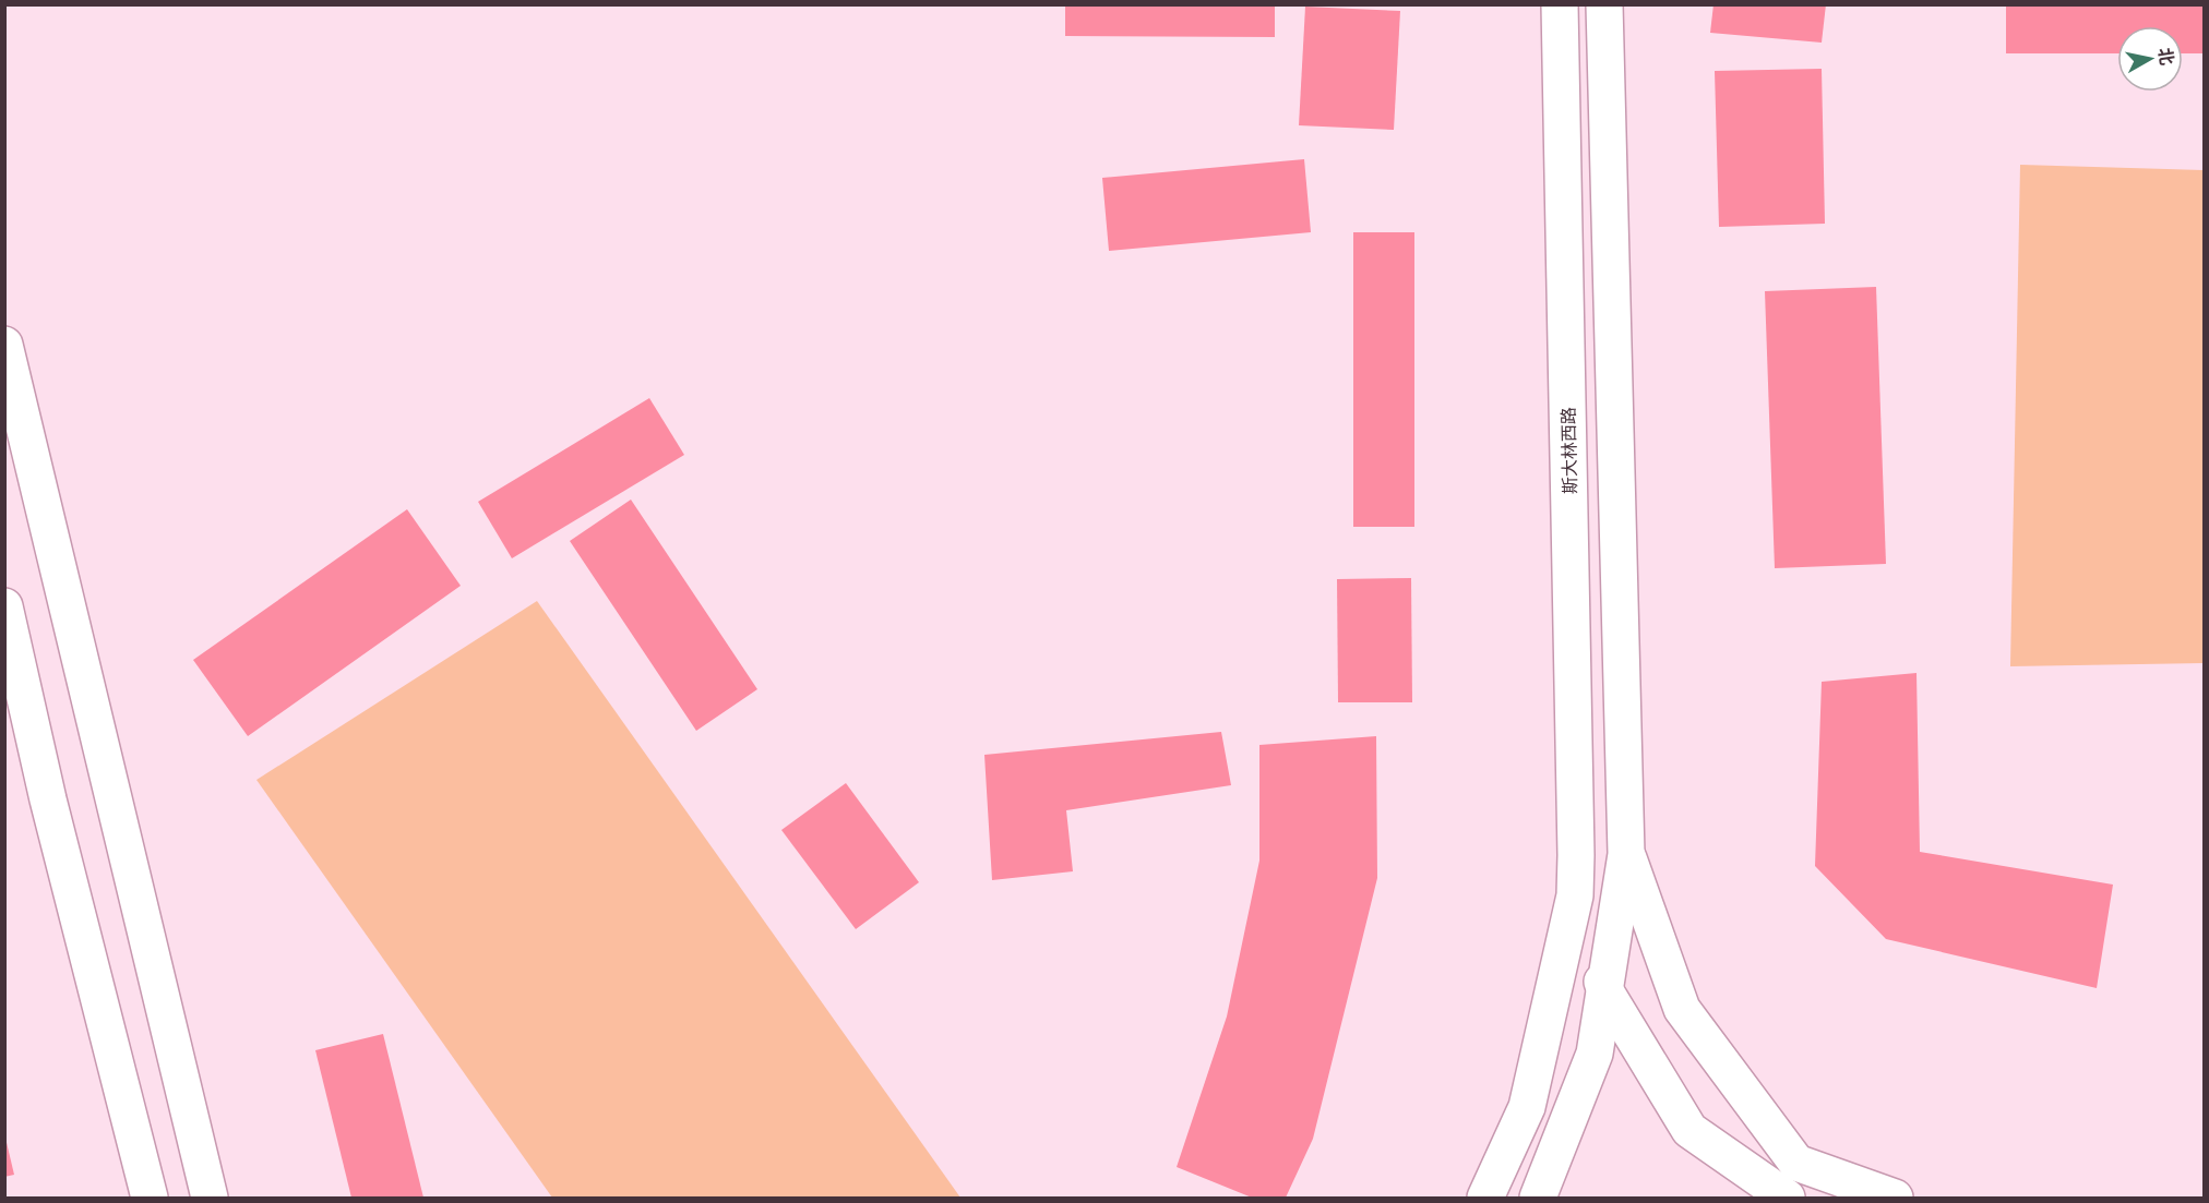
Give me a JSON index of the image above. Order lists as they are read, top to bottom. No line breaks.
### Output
{"streets":{"main road":["斯大林西路"]},"north":"right"}
